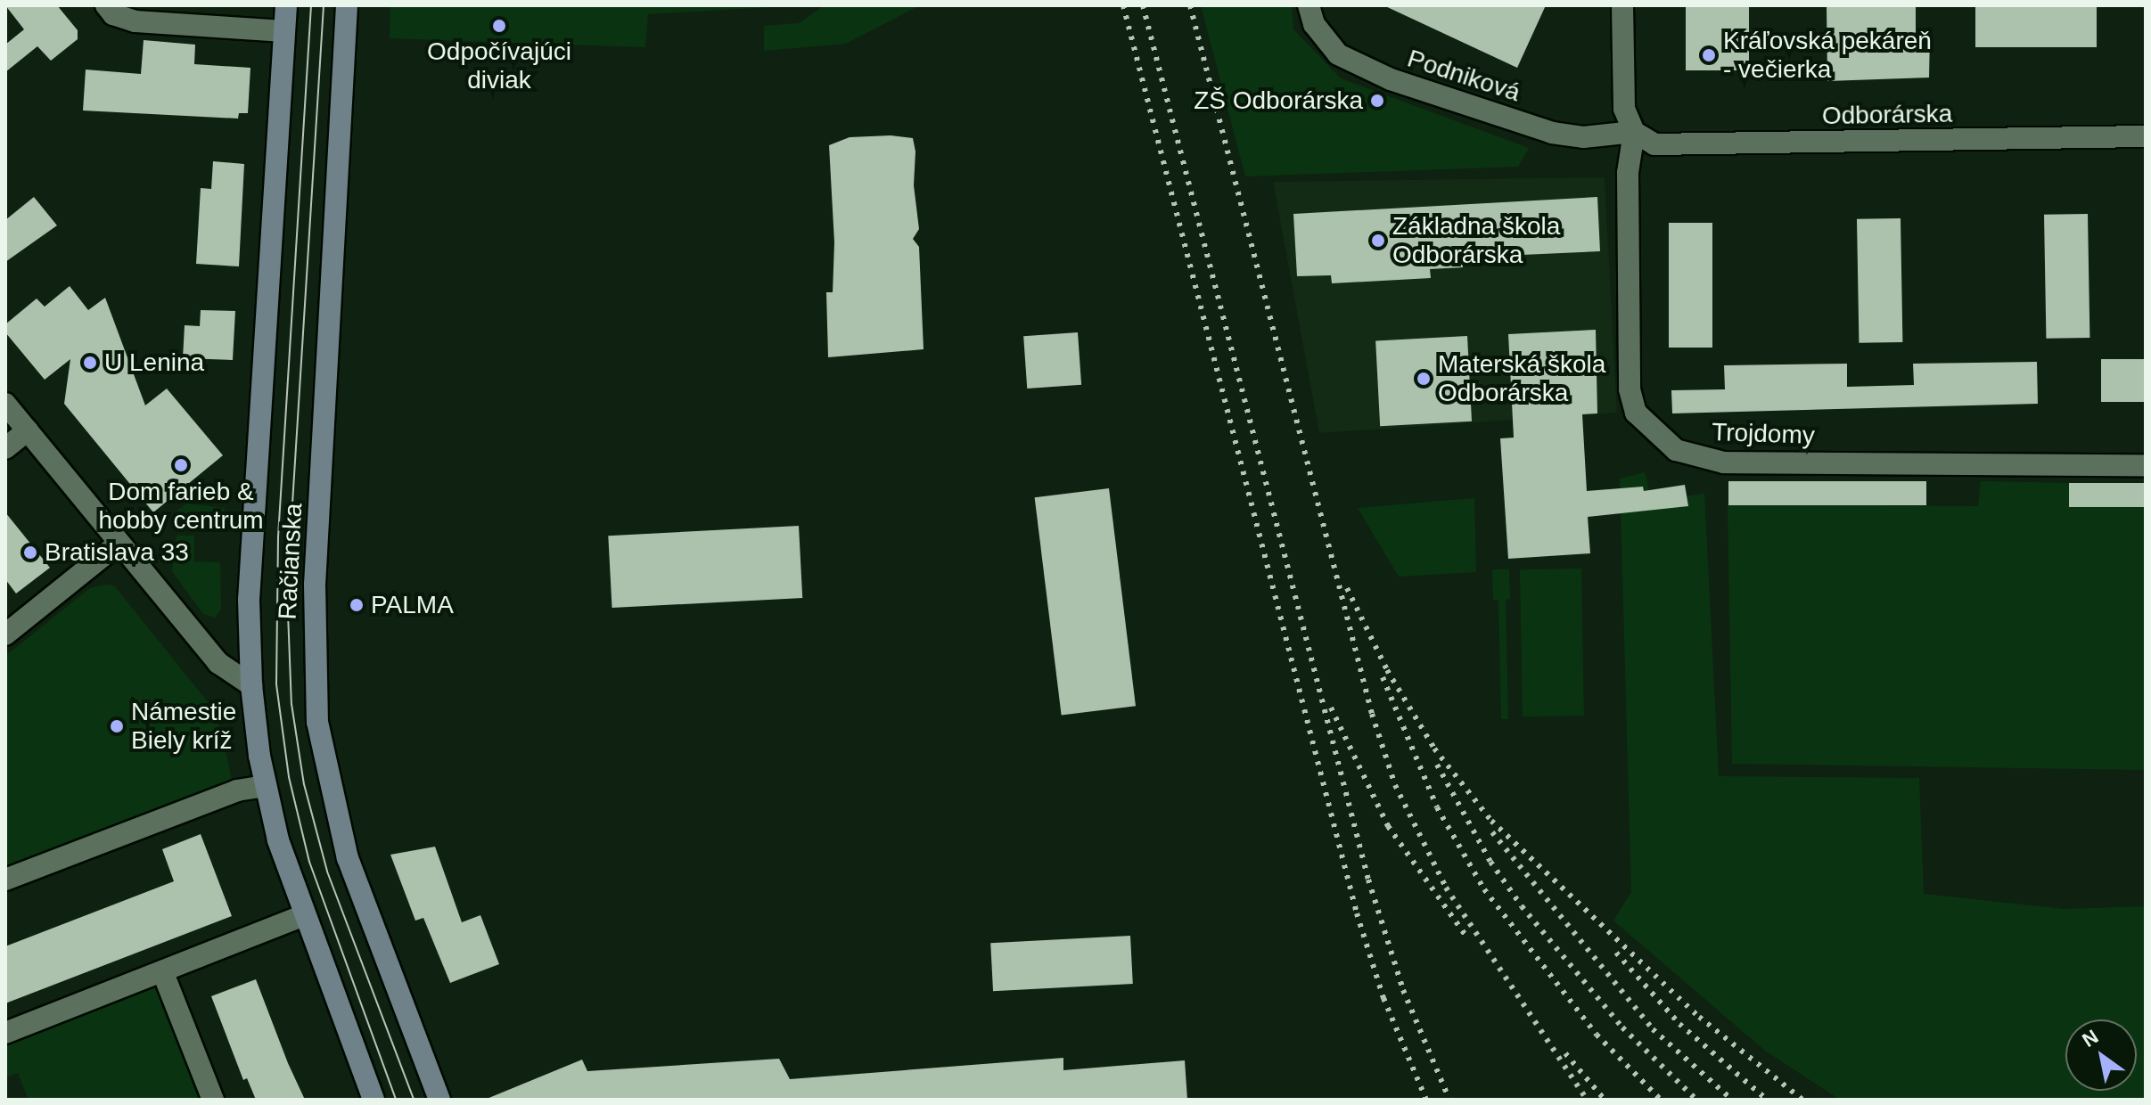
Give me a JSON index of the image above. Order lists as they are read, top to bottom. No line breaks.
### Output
{"streets":{"main road":["Račianska"],"street":["Podniková","Odborárska","Trojdomy"]},"crossings":[["Podniková","Odborárska"],["Podniková","Trojdomy"],["Odborárska","Trojdomy"]],"places":["Odpočívajúci diviak","Kráľovská pekáreň - večierka","ZŠ Odborárska","Základna škola Odborárska","U Lenina","Materská škola Odborárska","Dom farieb & hobby centrum","Bratislava 33","PALMA","Námestie Biely kríž"],"north":"top left"}
